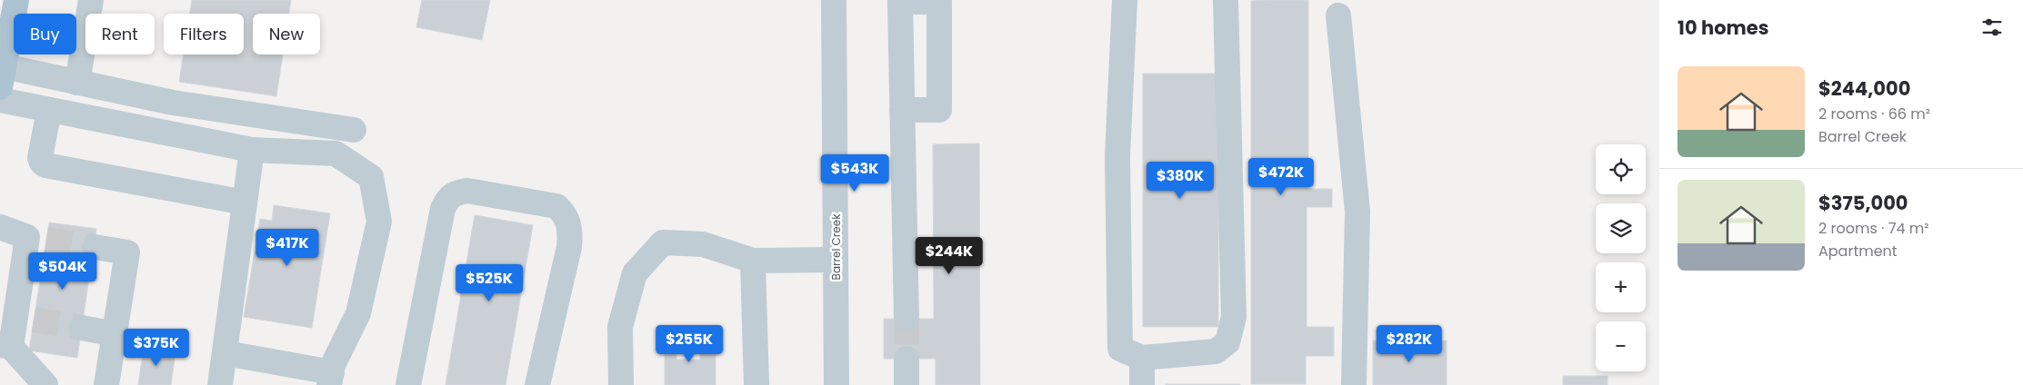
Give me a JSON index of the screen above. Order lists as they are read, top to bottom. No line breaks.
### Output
{"streets":{"street":["Barrel Creek"]},"page":{"heading":"10 homes","chip":["Buy","Rent","Filters","New"],"list":[{"name":"$244,000","note":"2 rooms · 66 m² · Barrel Creek"},{"name":"$375,000","note":"2 rooms · 74 m² · Apartment"}],"map_buttons":["+","−"],"price":["$543K","$472K","$380K","$417K","$244K","$504K","$525K","$255K","$282K","$375K"]}}
